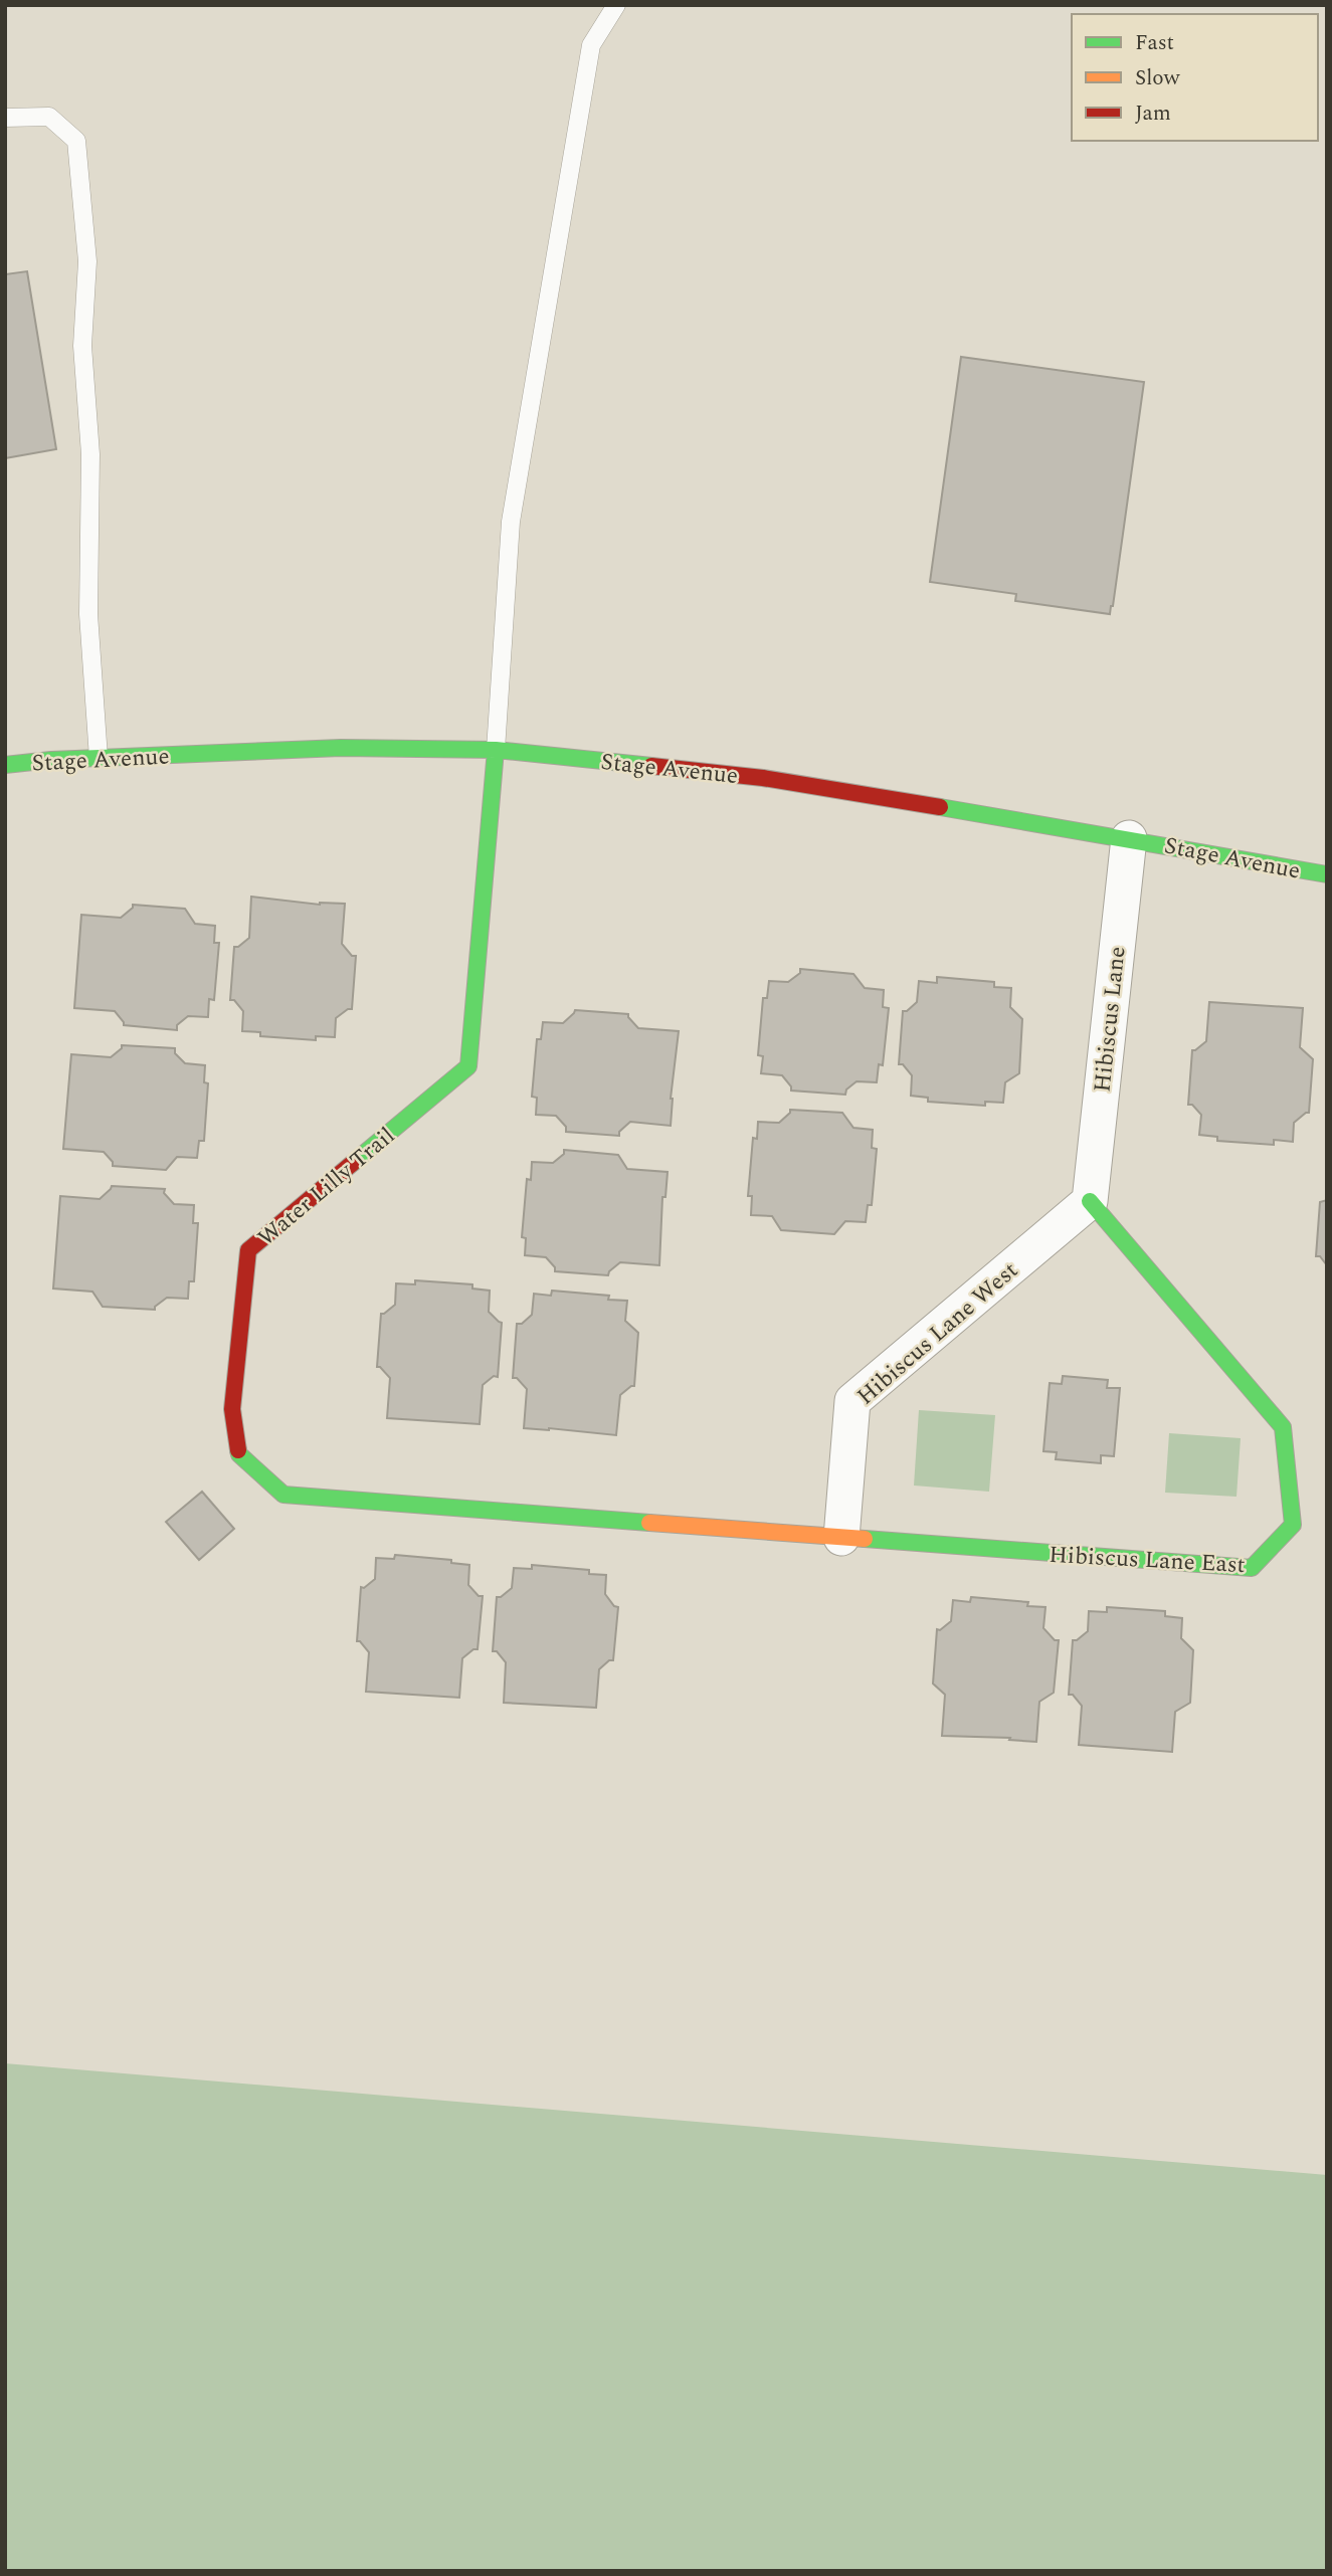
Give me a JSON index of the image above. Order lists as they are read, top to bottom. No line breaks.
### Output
{"streets":{"street":["Stage Avenue","Hibiscus Lane","Water Lilly Trail","Hibiscus Lane West","Hibiscus Lane East"]},"crossings":[["Stage Avenue","Hibiscus Lane"],["Stage Avenue","Water Lilly Trail"],["Hibiscus Lane","Hibiscus Lane West"],["Hibiscus Lane","Hibiscus Lane East"],["Water Lilly Trail","Hibiscus Lane West"],["Water Lilly Trail","Hibiscus Lane East"],["Hibiscus Lane West","Hibiscus Lane East"]],"legend":["Fast","Slow","Jam"]}
